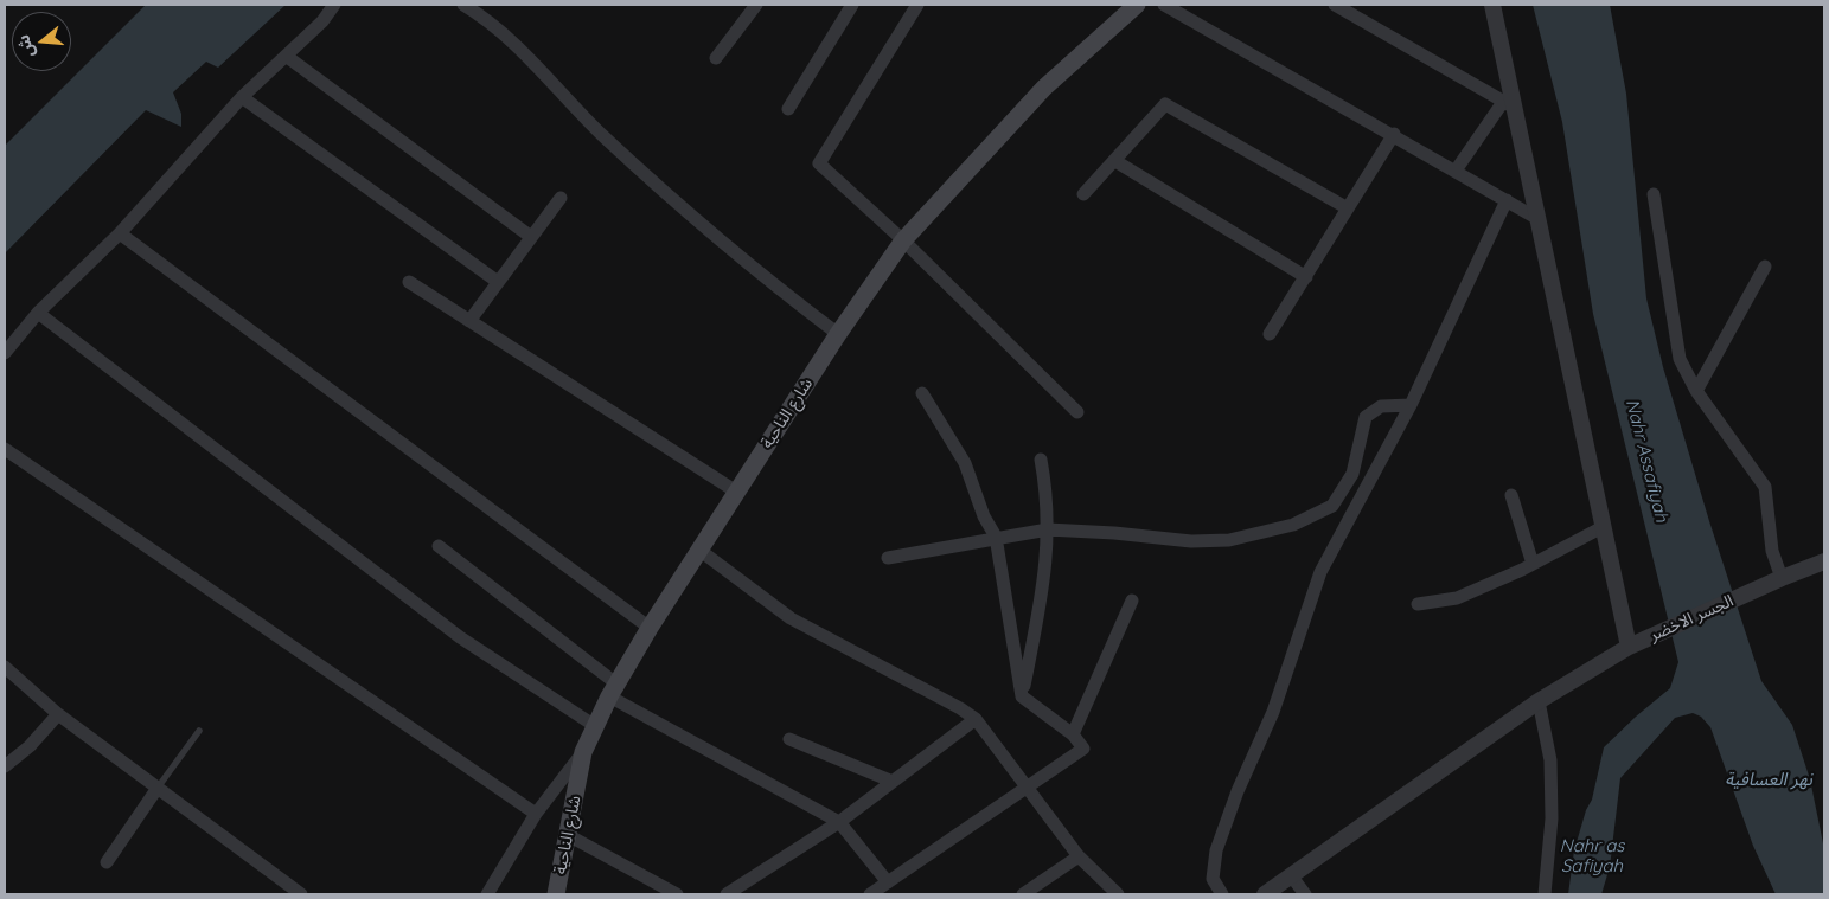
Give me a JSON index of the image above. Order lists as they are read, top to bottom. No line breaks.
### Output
{"streets":{"main road":["شارع الناحية"],"street":["الجسر الاخضر"]},"water":["Nahr Assafiyah","نهر العسافية","Nahr as Safiyah"],"north":"left"}
